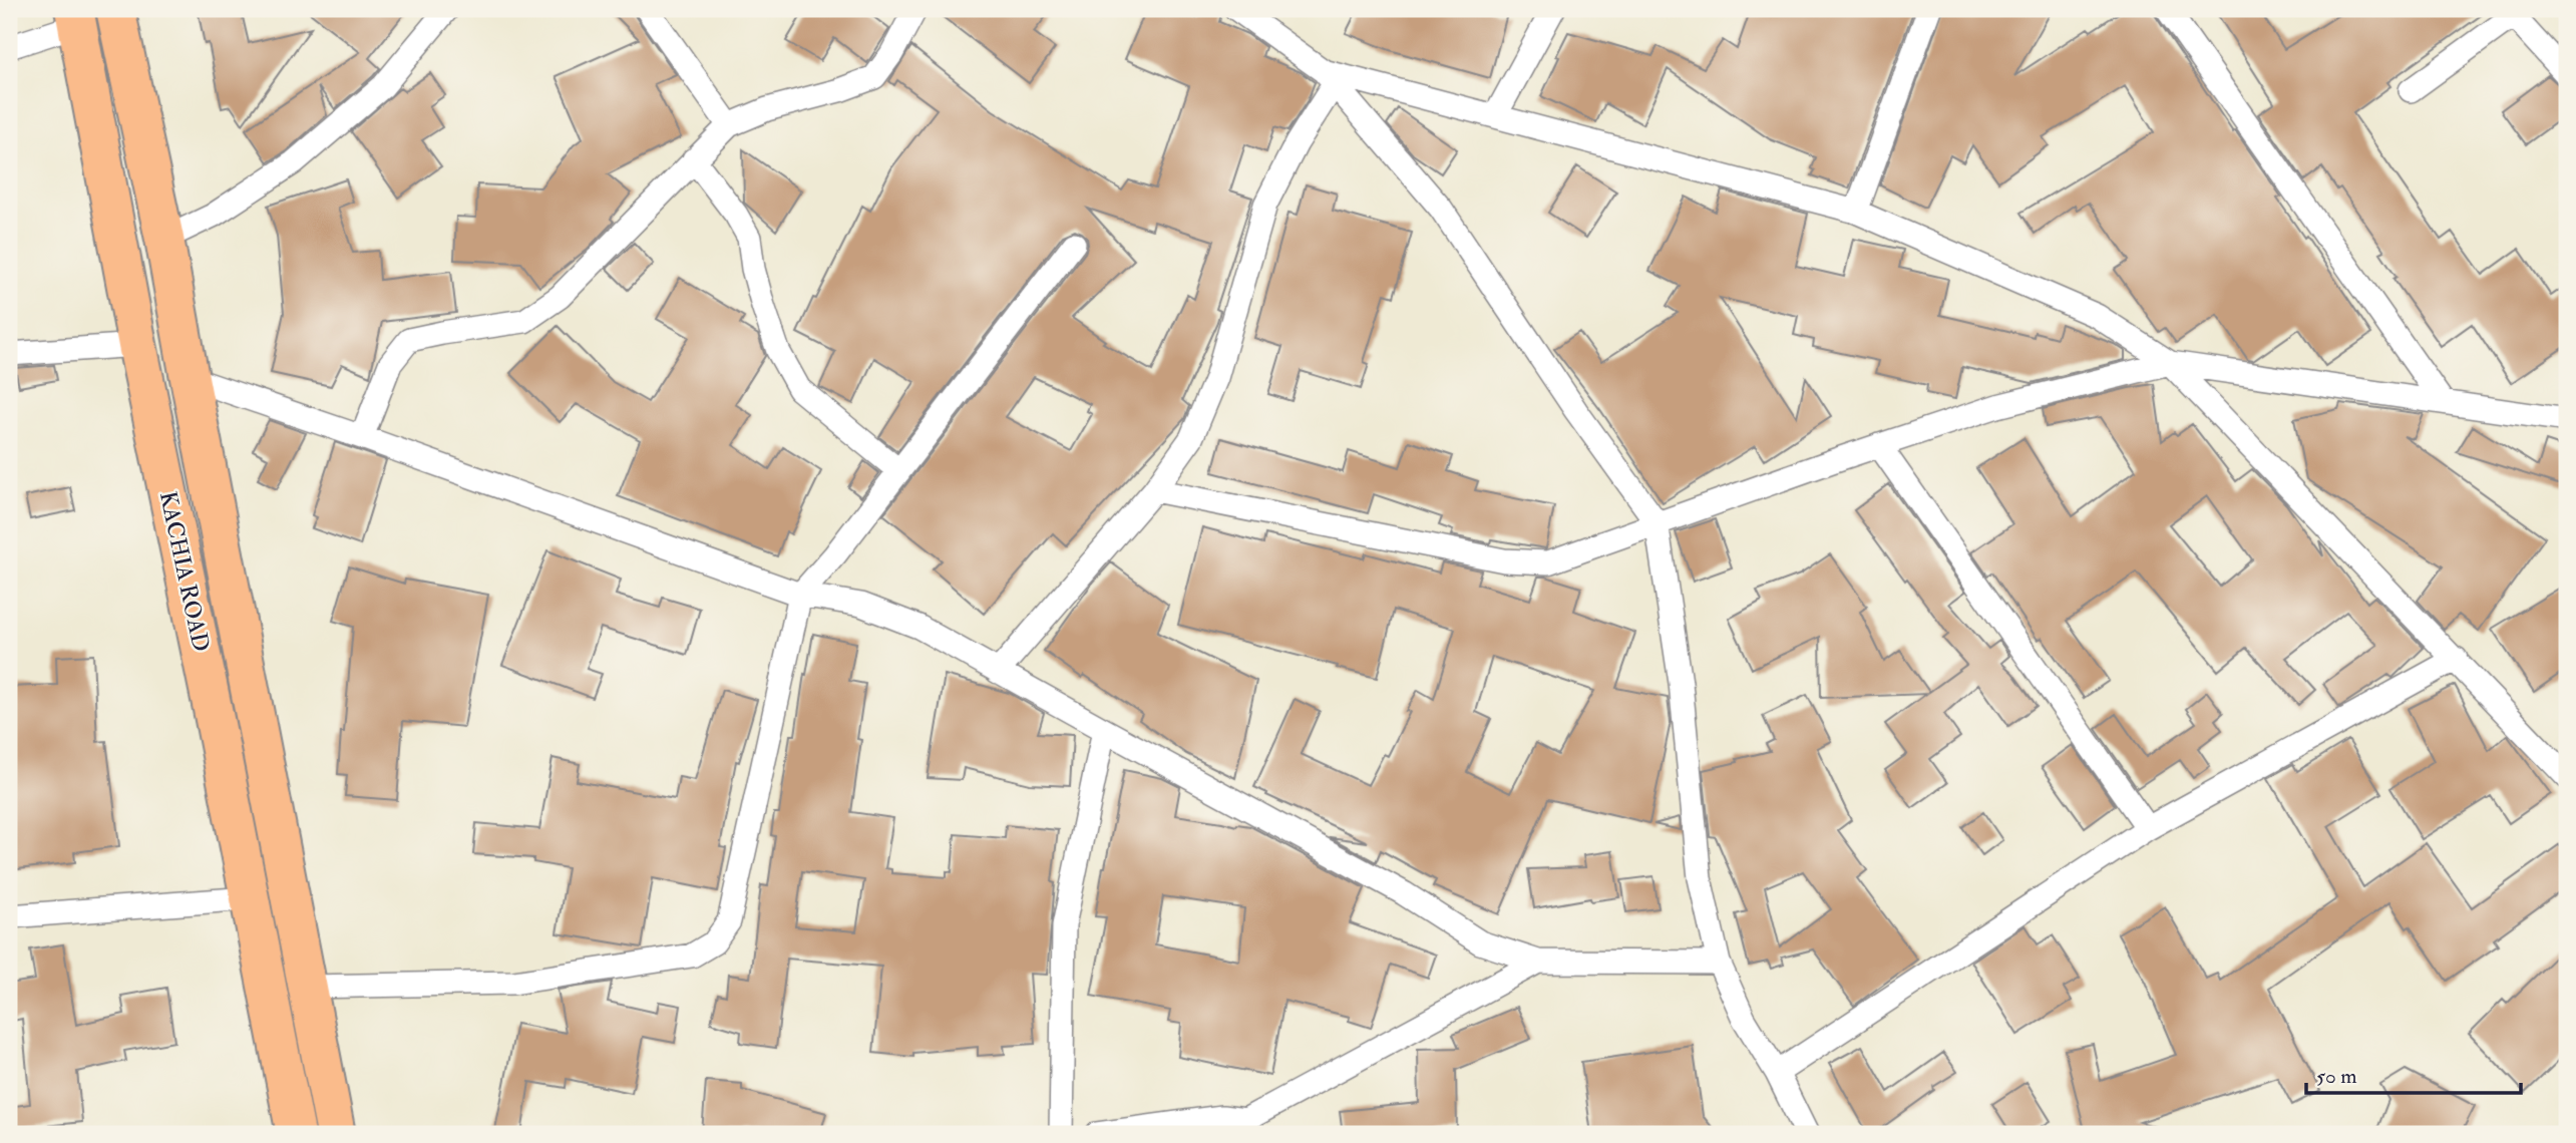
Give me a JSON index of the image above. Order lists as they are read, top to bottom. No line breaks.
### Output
{"streets":{"highway":["KACHIA ROAD"]},"scale_bar":"50 m"}
